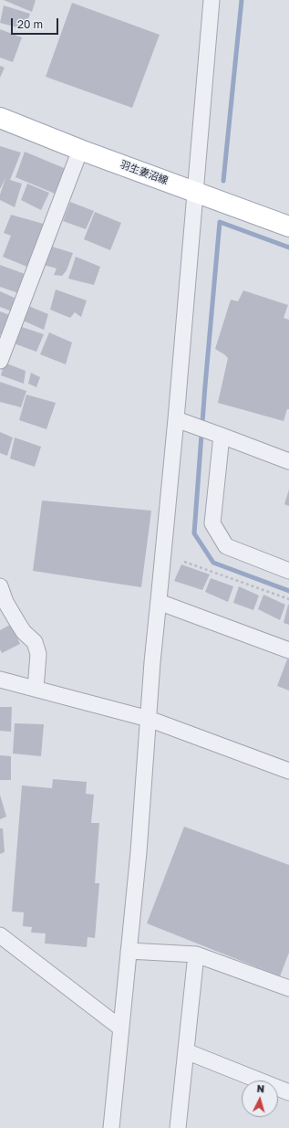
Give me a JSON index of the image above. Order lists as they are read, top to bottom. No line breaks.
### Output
{"streets":{"main road":["羽生妻沼線"]},"scale_bar":"20 m","north":"top"}
